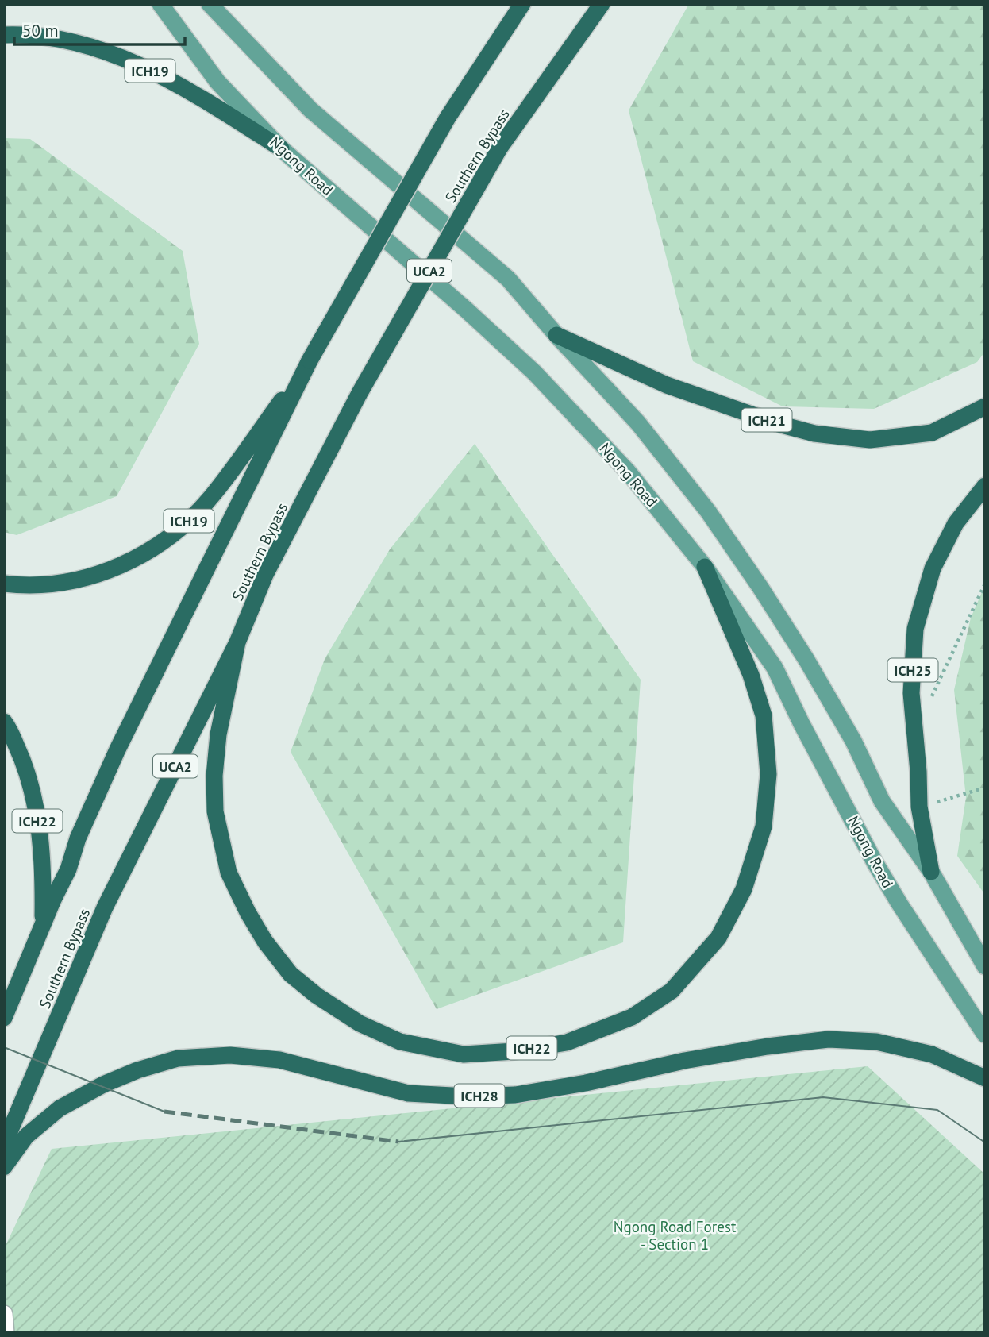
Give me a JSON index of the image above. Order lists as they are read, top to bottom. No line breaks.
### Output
{"streets":{"highway":["ICH19","Southern Bypass","UCA2","ICH21","ICH25","ICH22","ICH28"],"main road":["Ngong Road"]},"crossings":[["ICH19","Ngong Road"],["Southern Bypass","ICH22"],["Ngong Road","ICH22"]],"parks":["Ngong Road Forest - Section 1"],"scale_bar":"50 m"}
